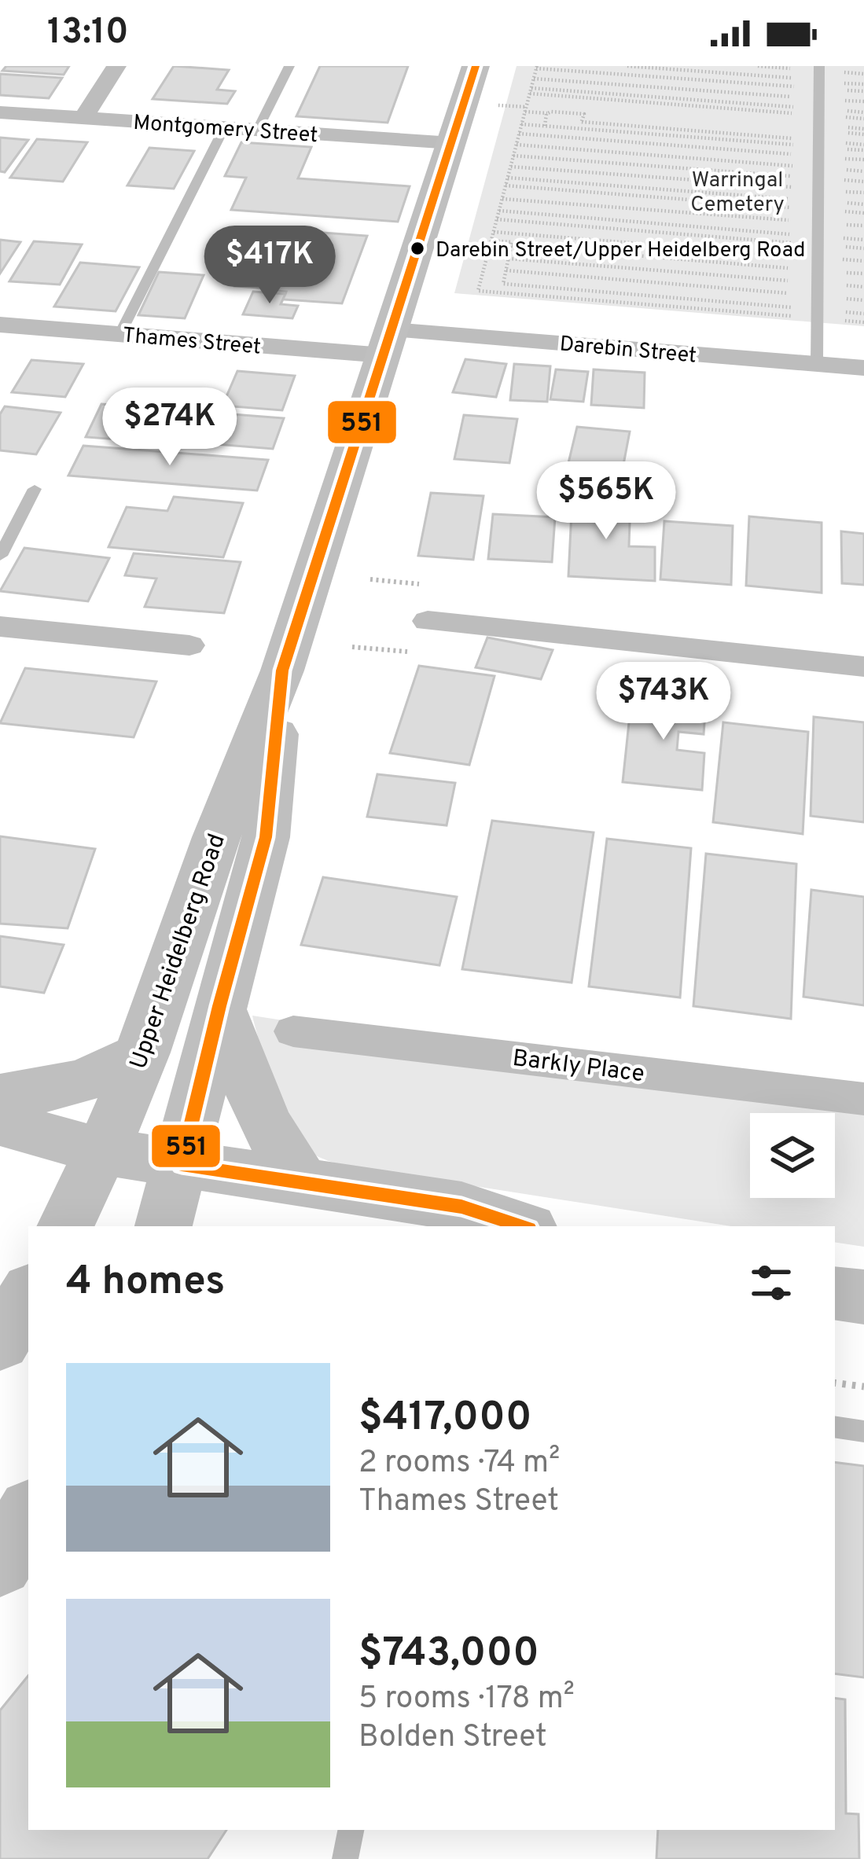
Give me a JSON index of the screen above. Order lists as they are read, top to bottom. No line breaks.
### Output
{"streets":{"main road":["Upper Heidelberg Road"],"street":["Montgomery Street","Thames Street","Darebin Street","Barkly Place"]},"crossings":[["Montgomery Street","Upper Heidelberg Road"],["Thames Street","Darebin Street"],["Thames Street","Upper Heidelberg Road"],["Darebin Street","Upper Heidelberg Road"]],"parks":["Warringal Cemetery"],"places":["Darebin Street/Upper Heidelberg Road"],"lines":["transit line 551"],"page":{"status":"13:10","price":["$417K","$274K","$565K","$743K"],"heading":"4 homes","list":[{"name":"$417,000","note":"2 rooms · 74 m² · Thames Street"},{"name":"$743,000","note":"5 rooms · 178 m² · Bolden Street"}]}}
